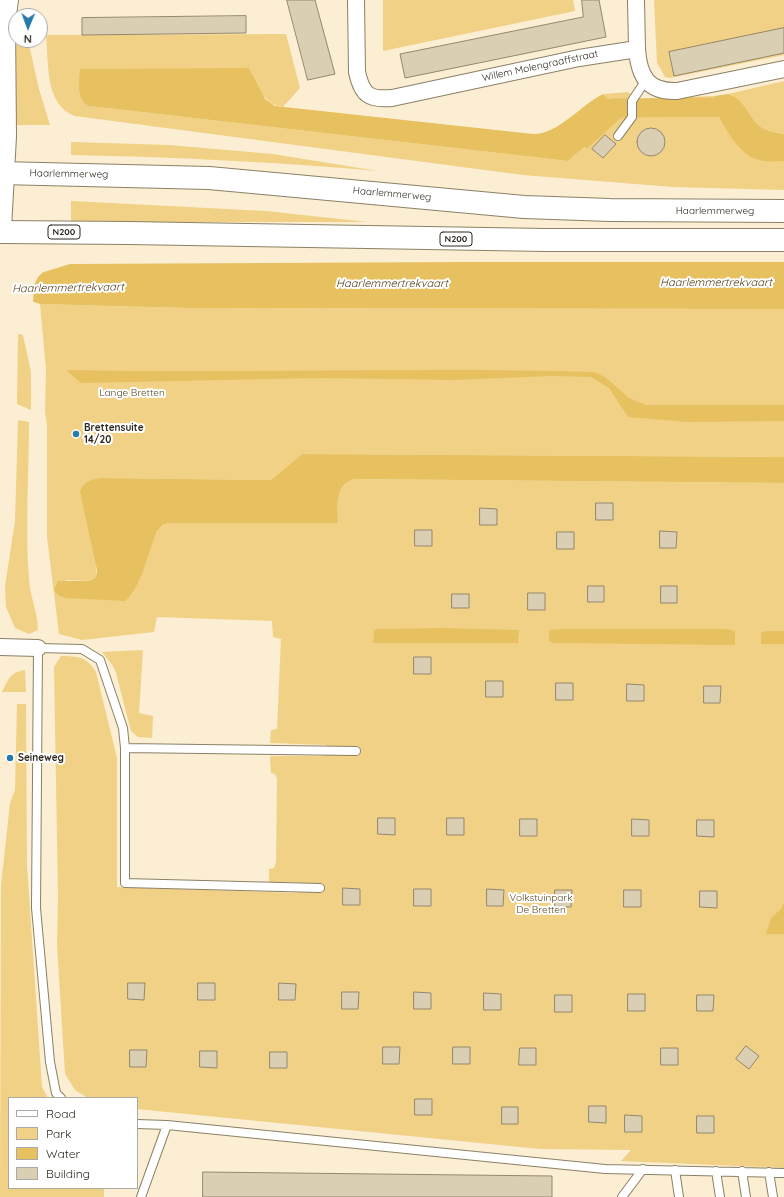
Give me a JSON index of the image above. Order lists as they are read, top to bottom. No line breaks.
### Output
{"streets":{"main road":["Haarlemmerweg","N200"],"street":["Willem Molengraaffstraat"]},"water":["Haarlemmertrekvaart"],"parks":["Lange Bretten","Volkstuinpark De Bretten"],"places":["Brettensuite 14/20","Seineweg"],"legend":["Road","Park","Water","Building"],"north":"bottom"}
